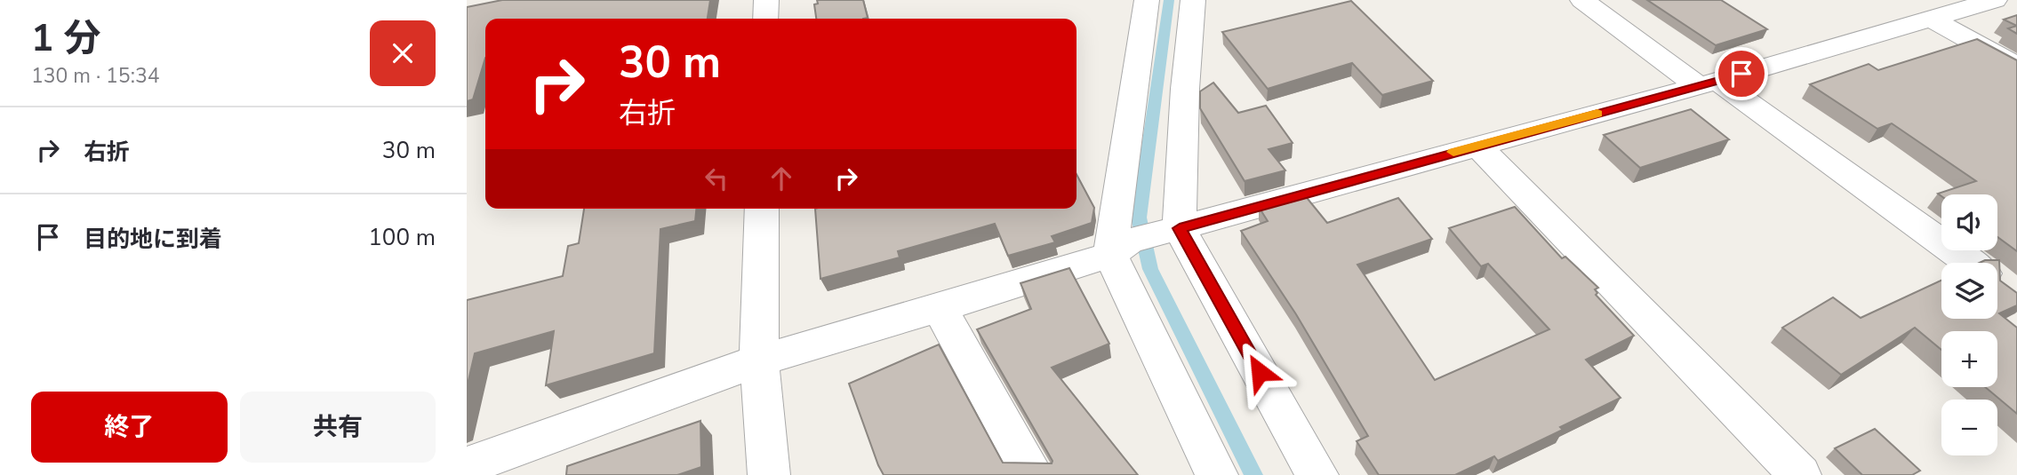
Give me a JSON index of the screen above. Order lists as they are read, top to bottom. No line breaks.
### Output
{"page":{"heading":["1 分","130 m · 15:34"],"turn":["30 m","右折"],"list":[{"name":"右折","value":"30 m"},{"name":"目的地に到着","value":"100 m"}],"map_buttons":["+","−"],"buttons":["終了","共有"]}}
